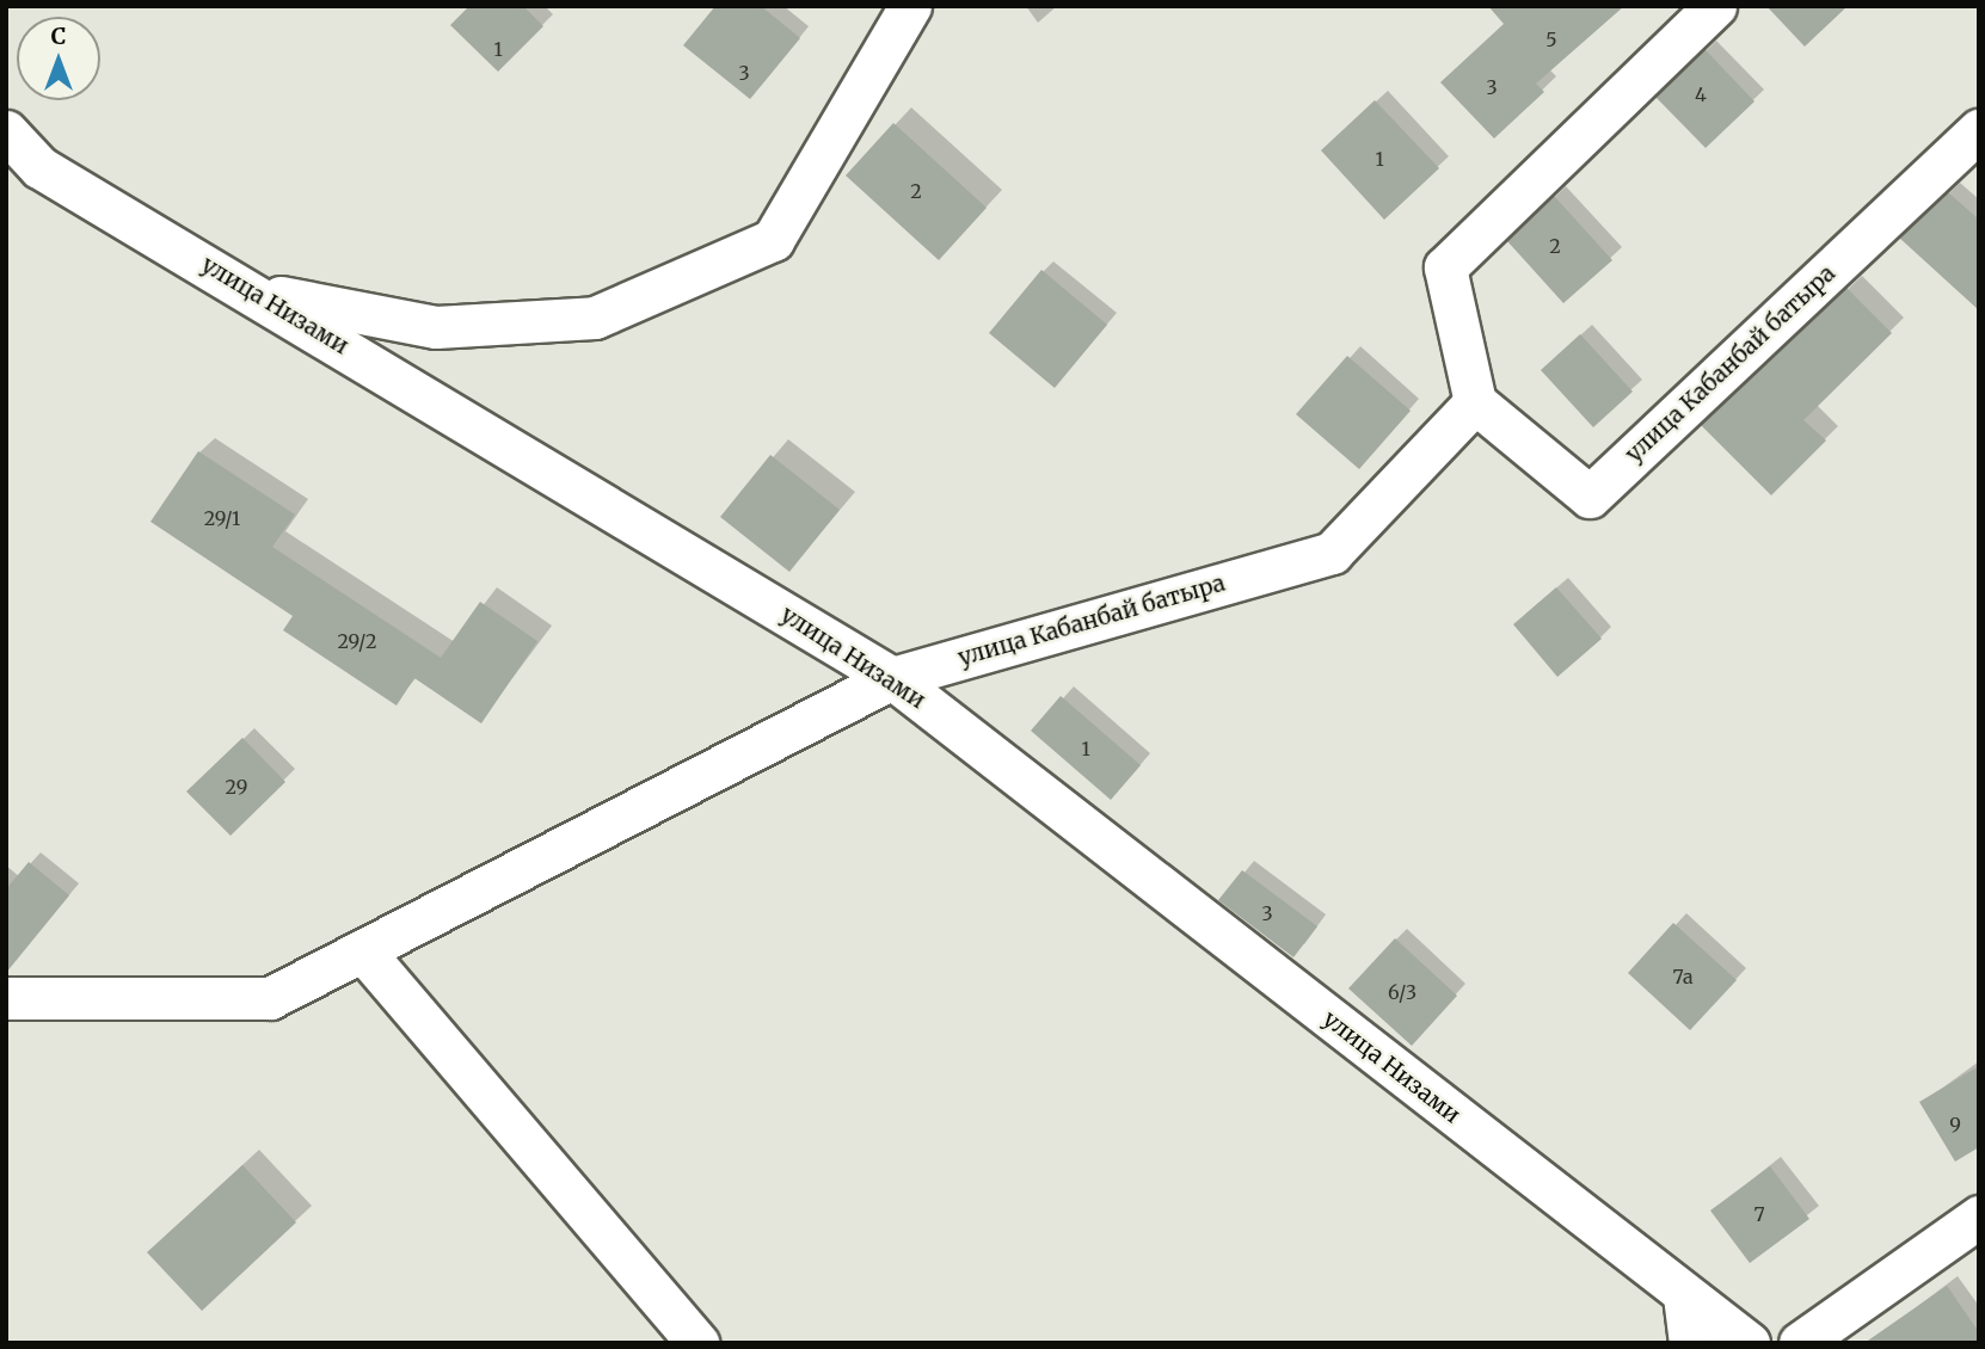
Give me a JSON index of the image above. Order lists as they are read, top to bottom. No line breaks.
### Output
{"streets":{"street":["улица Низами","улица Кабанбай батыра"]},"crossings":[["улица Низами","улица Кабанбай батыра"]],"house_numbers":["5","1","3","3","4","1","2","2","29/1","29/2","1","29","3","7а","6/3","9","7"],"north":"top"}
